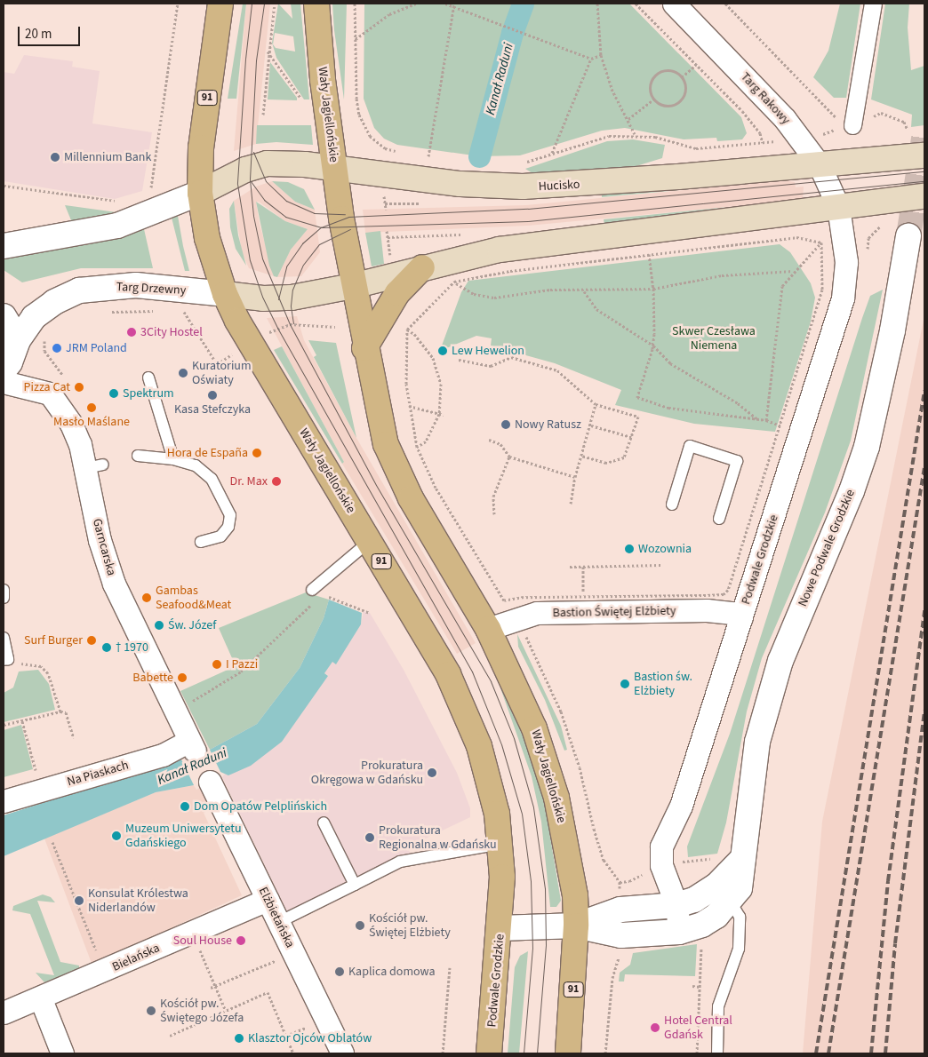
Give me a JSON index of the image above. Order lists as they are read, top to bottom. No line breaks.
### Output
{"streets":{"main road":["91","Wały Jagiellońskie","Hucisko","Podwale Grodzkie"],"street":["Targ Rakowy","Targ Drzewny","Garncarska","Nowe Podwale Grodzkie","Bastion Świętej Elżbiety","Na Piaskach","Elżbietańska","Bielańska"]},"crossings":[["91","Wały Jagiellońskie"],["91","Podwale Grodzkie"],["Targ Rakowy","Hucisko"],["Targ Rakowy","Podwale Grodzkie"],["Wały Jagiellońskie","Hucisko"],["Wały Jagiellońskie","Targ Drzewny"],["Wały Jagiellońskie","Podwale Grodzkie"],["Wały Jagiellońskie","Bastion Świętej Elżbiety"],["Hucisko","Targ Drzewny"],["Garncarska","Na Piaskach"],["Nowe Podwale Grodzkie","Podwale Grodzkie"],["Podwale Grodzkie","Bastion Świętej Elżbiety"],["Elżbietańska","Bielańska"]],"water":["Kanał Raduni"],"parks":["Skwer Czesława Niemena"],"places":["Millennium Bank","3City Hostel","JRM Poland","Lew Hewelion","Kuratorium Oświaty","Pizza Cat","Spektrum","Kasa Stefczyka","Masło Maślane","Nowy Ratusz","Hora de España","Dr. Max","Wozownia","Gambas Seafood&Meat","Św. Józef","Surf Burger","† 1970","I Pazzi","Babette","Bastion św. Elżbiety","Prokuratura Okręgowa w Gdańsku","Dom Opatów Pelplińskich","Muzeum Uniwersytetu Gdańskiego","Prokuratura Regionalna w Gdańsku","Konsulat Królestwa Niderlandów","Kościół pw. Świętej Elżbiety","Soul House","Kaplica domowa","Kościół pw. Świętego Józefa","Hotel Central Gdańsk","Klasztor Ojców Oblatów"],"scale_bar":"20 m"}
